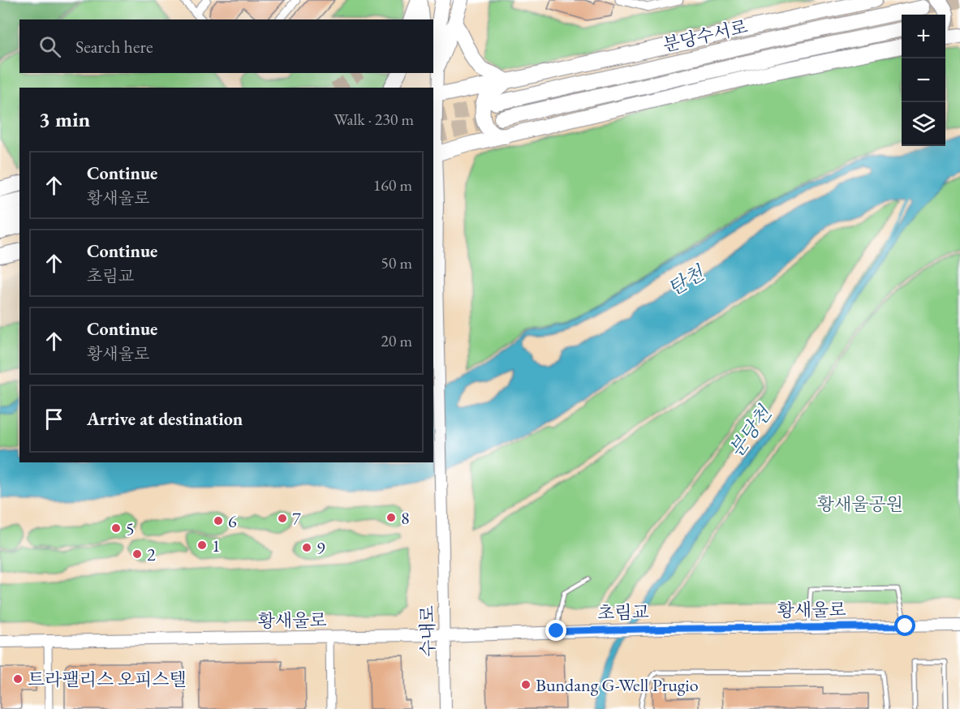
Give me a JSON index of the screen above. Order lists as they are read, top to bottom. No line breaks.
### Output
{"streets":{"highway":["분당수서로"],"main road":["황새울로","초림교","수내로"]},"crossings":[["황새울로","초림교"],["황새울로","수내로"]],"water":["탄천","분당천"],"parks":["황새울공원"],"places":["8","7","6","5","1","9","2","트라팰리스 오피스텔","Bundang G-Well Prugio"],"page":{"map_buttons":["+","−"],"search":"Search here","heading":["3 min","Walk · 230 m"],"list":[["Continue","황새울로","160 m"],["Continue","초림교","50 m"],["Continue","황새울로","20 m"],"Arrive at destination"]}}
